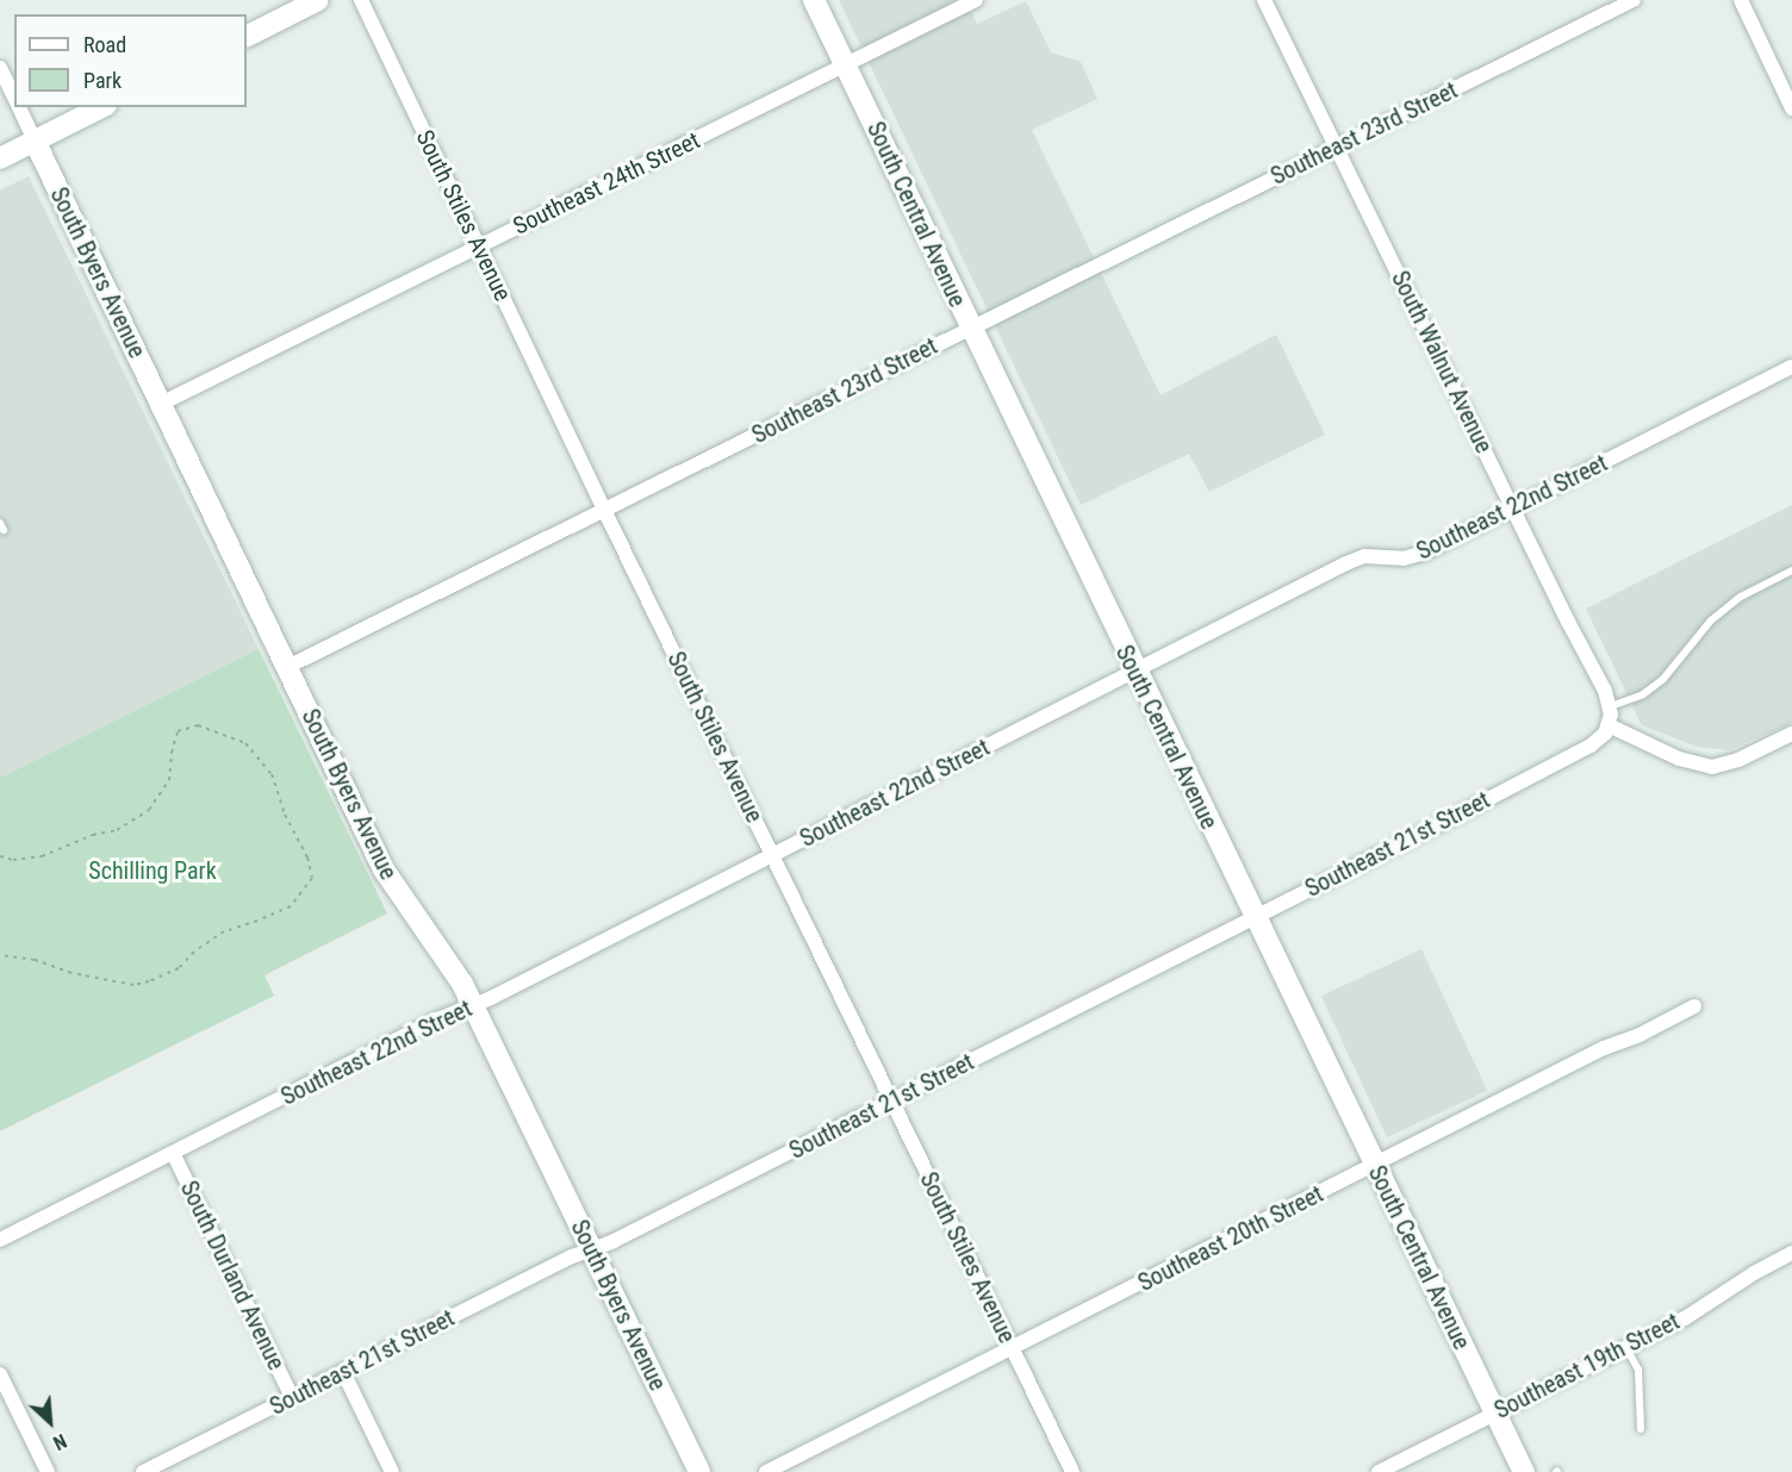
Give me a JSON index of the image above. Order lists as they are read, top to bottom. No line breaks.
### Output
{"streets":{"street":["Southeast 23rd Street","Southeast 24th Street","South Central Avenue","South Stiles Avenue","South Byers Avenue","South Walnut Avenue","Southeast 22nd Street","Southeast 21st Street","Southeast 20th Street","South Durland Avenue","Southeast 19th Street"]},"crossings":[["Southeast 23rd Street","South Central Avenue"],["Southeast 23rd Street","South Stiles Avenue"],["Southeast 23rd Street","South Byers Avenue"],["Southeast 23rd Street","South Walnut Avenue"],["Southeast 24th Street","South Central Avenue"],["Southeast 24th Street","South Stiles Avenue"],["Southeast 24th Street","South Byers Avenue"],["South Central Avenue","Southeast 22nd Street"],["South Central Avenue","Southeast 21st Street"],["South Central Avenue","Southeast 20th Street"],["South Central Avenue","Southeast 19th Street"],["South Stiles Avenue","Southeast 22nd Street"],["South Stiles Avenue","Southeast 21st Street"],["South Stiles Avenue","Southeast 20th Street"],["South Byers Avenue","Southeast 22nd Street"],["South Byers Avenue","Southeast 21st Street"],["South Walnut Avenue","Southeast 22nd Street"],["Southeast 22nd Street","South Durland Avenue"],["Southeast 21st Street","South Durland Avenue"]],"parks":["Schilling Park"],"legend":["Road","Park"],"north":"bottom right"}
